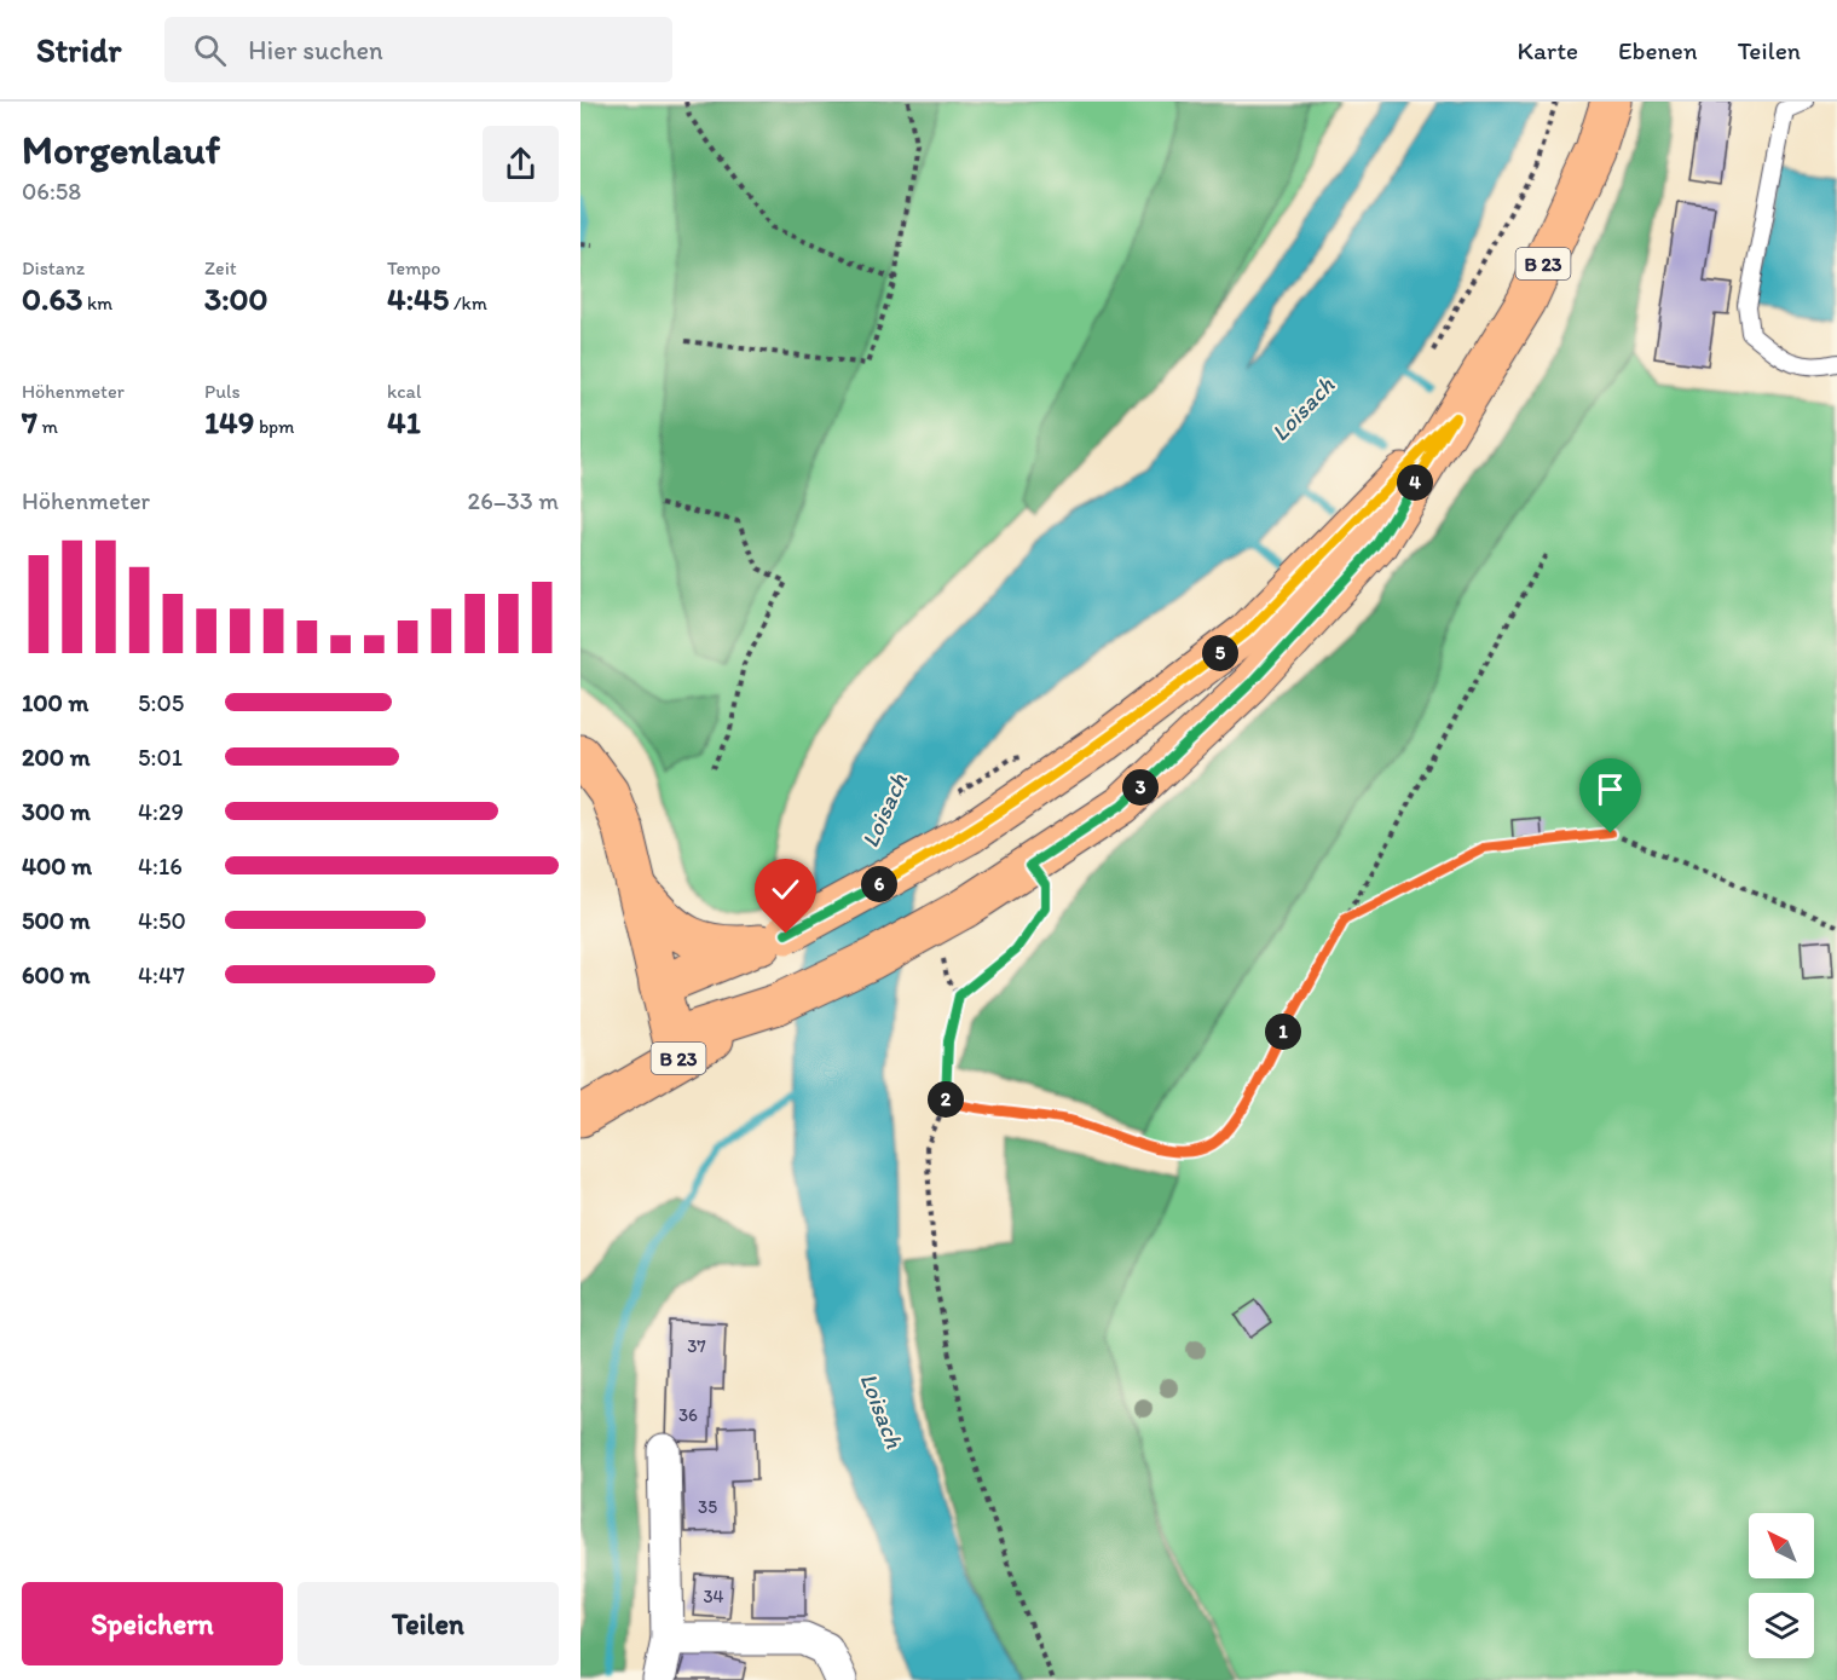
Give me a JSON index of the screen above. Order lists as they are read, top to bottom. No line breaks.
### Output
{"streets":{"main road":["B 23"]},"water":["Loisach"],"house_numbers":["37","36","35","34"],"north":"top left","page":{"header":"Stridr","search":"Hier suchen","nav":["Karte","Ebenen","Teilen"],"heading":["Morgenlauf","06:58"],"stats":[["Distanz","0.63 km"],["Zeit","3:00"],["Tempo","4:45 /km"],["Höhenmeter","7 m"],["Puls","149 bpm"],["kcal","41"]],"pins":["4","5","3","6","1","2"],"chart":["Höhenmeter","26–33 m"],"list":[{"name":"100 m","note":"5:05"},{"name":"200 m","note":"5:01"},{"name":"300 m","note":"4:29"},{"name":"400 m","note":"4:16"},{"name":"500 m","note":"4:50"},{"name":"600 m","note":"4:47"}],"buttons":["Speichern","Teilen"]}}
